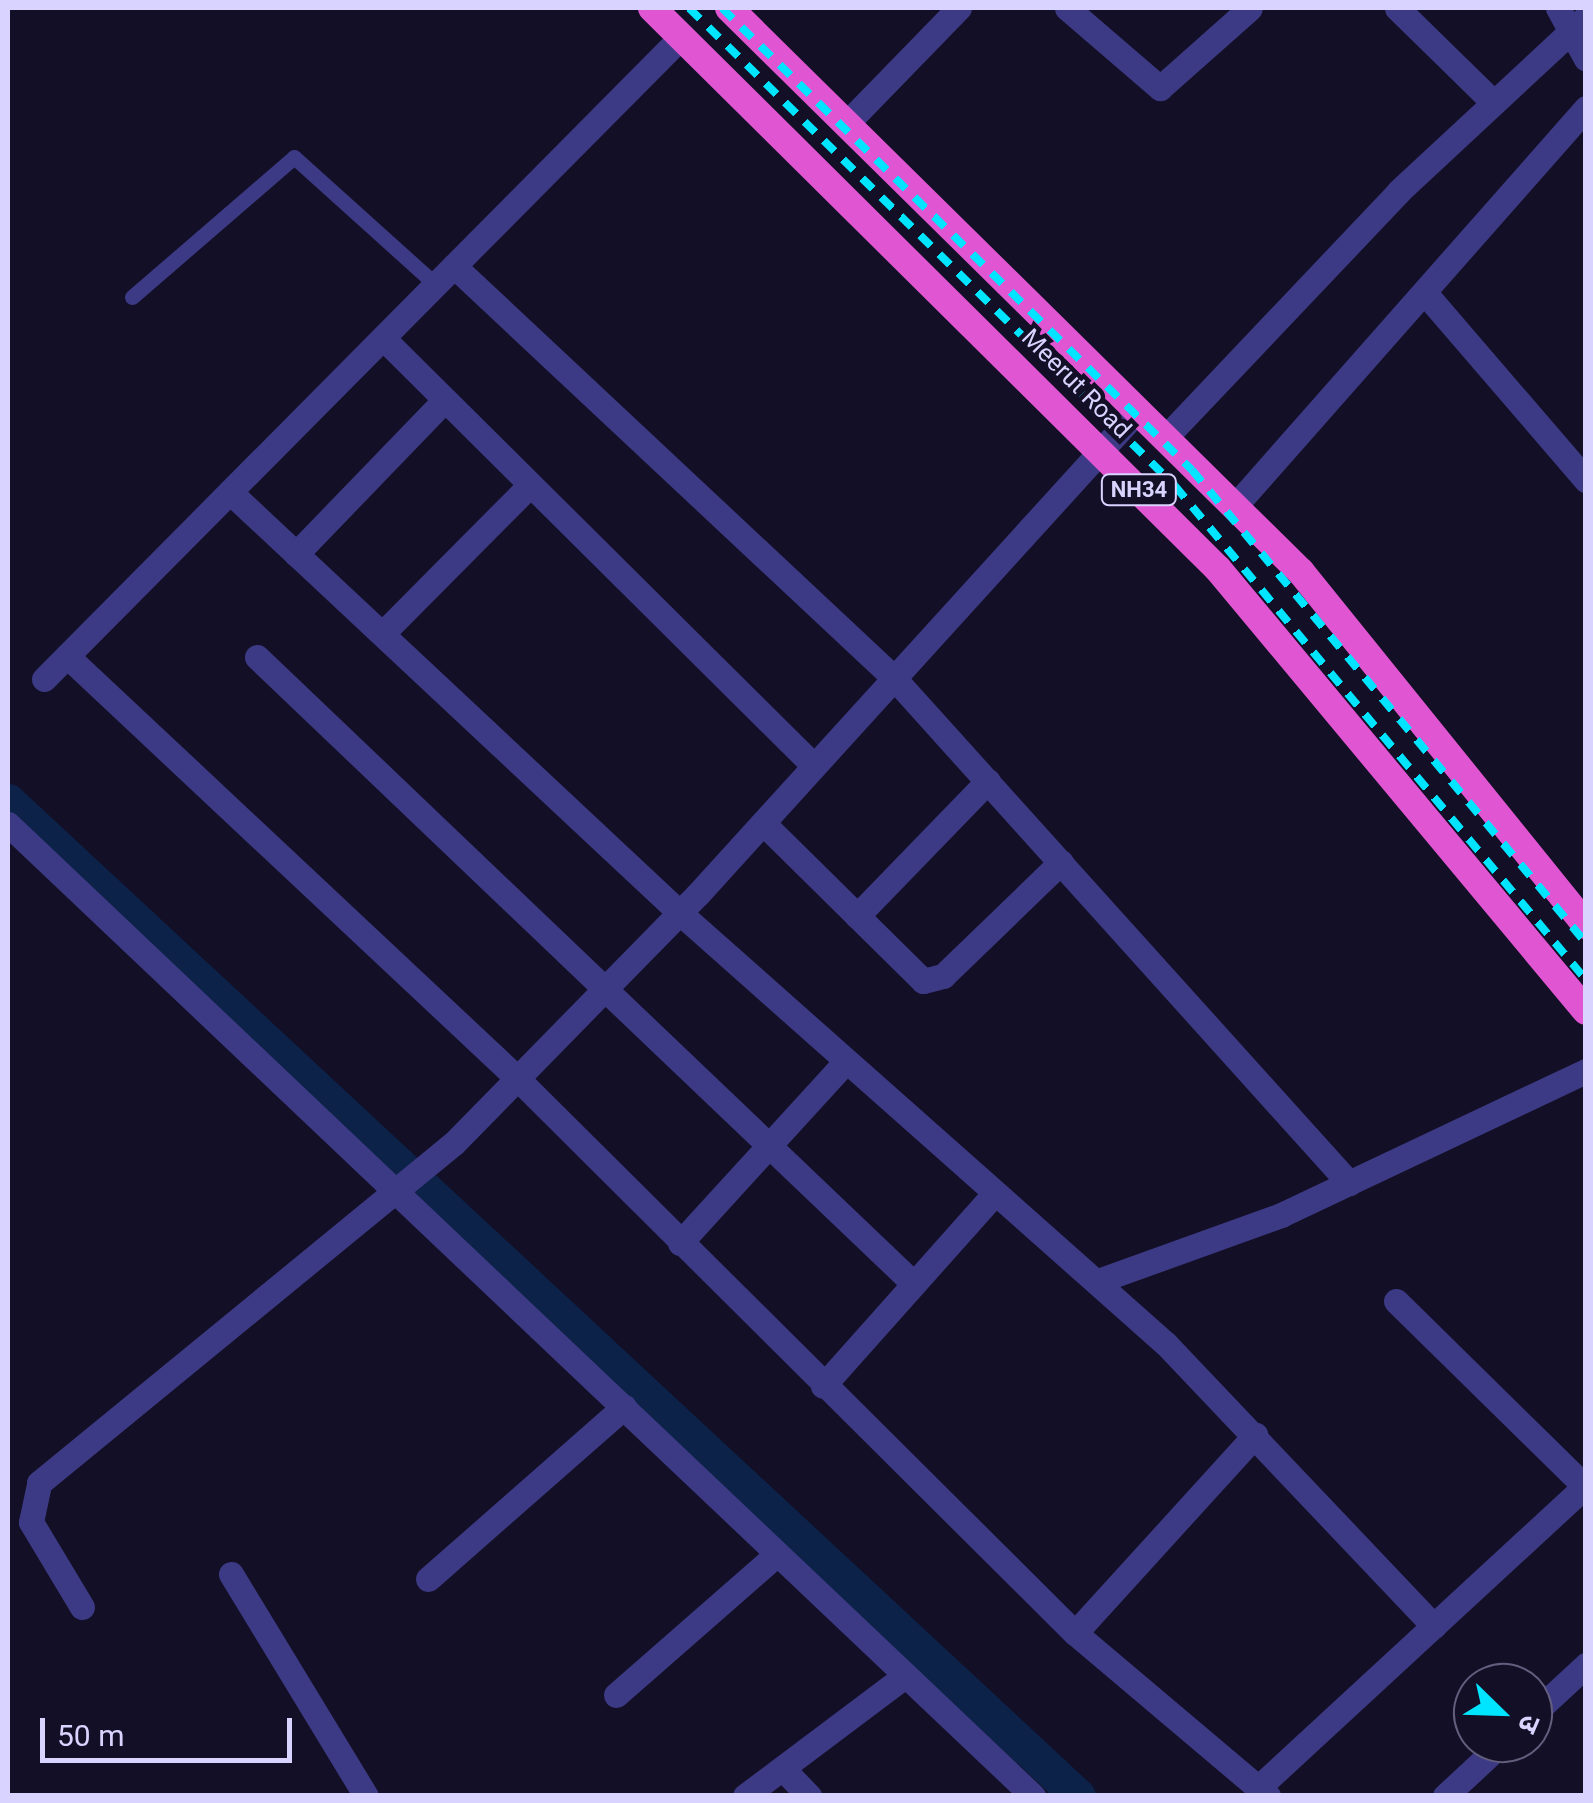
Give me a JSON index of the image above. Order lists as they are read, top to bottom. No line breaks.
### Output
{"streets":{"highway":["Meerut Road","NH34"]},"scale_bar":"50 m","north":"bottom right"}
